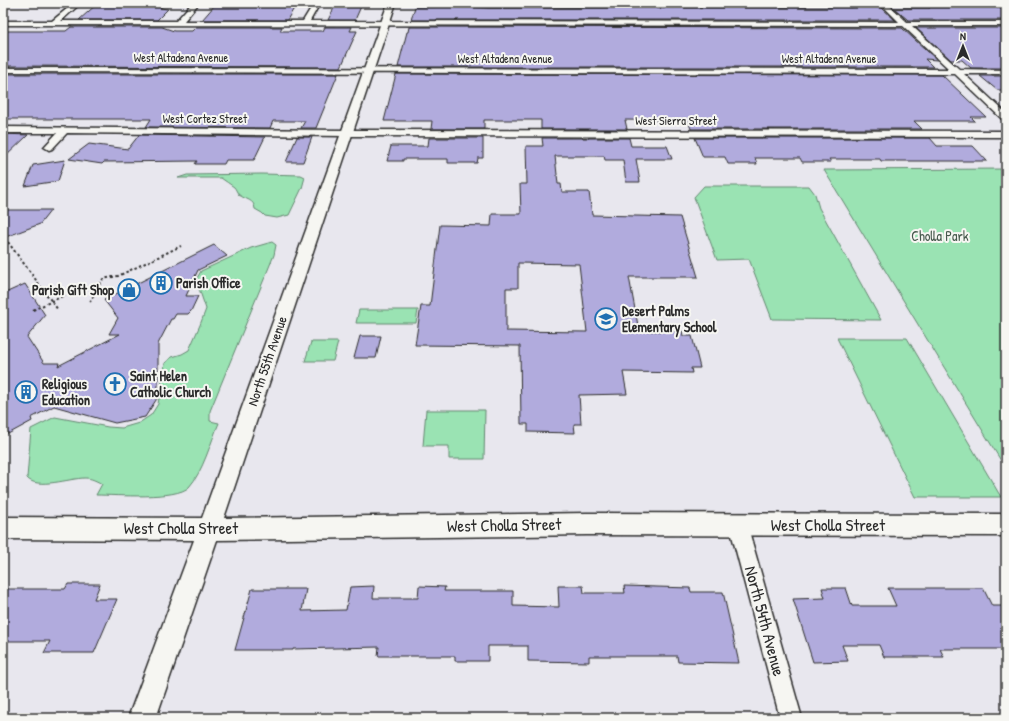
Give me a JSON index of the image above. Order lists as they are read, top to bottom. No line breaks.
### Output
{"streets":{"street":["West Altadena Avenue","West Cortez Street","West Sierra Street","North 55th Avenue","West Cholla Street","North 54th Avenue"]},"crossings":[["West Altadena Avenue","North 55th Avenue"],["West Cortez Street","West Sierra Street"],["West Cortez Street","North 55th Avenue"],["West Sierra Street","North 55th Avenue"],["North 55th Avenue","West Cholla Street"],["West Cholla Street","North 54th Avenue"]],"parks":["Cholla Park"],"places":{"building":["Parish Office","Religious Education"],"shop":["Parish Gift Shop"],"school or university":["Desert Palms Elementary School"],"church":["Saint Helen Catholic Church"]},"north":"top"}
